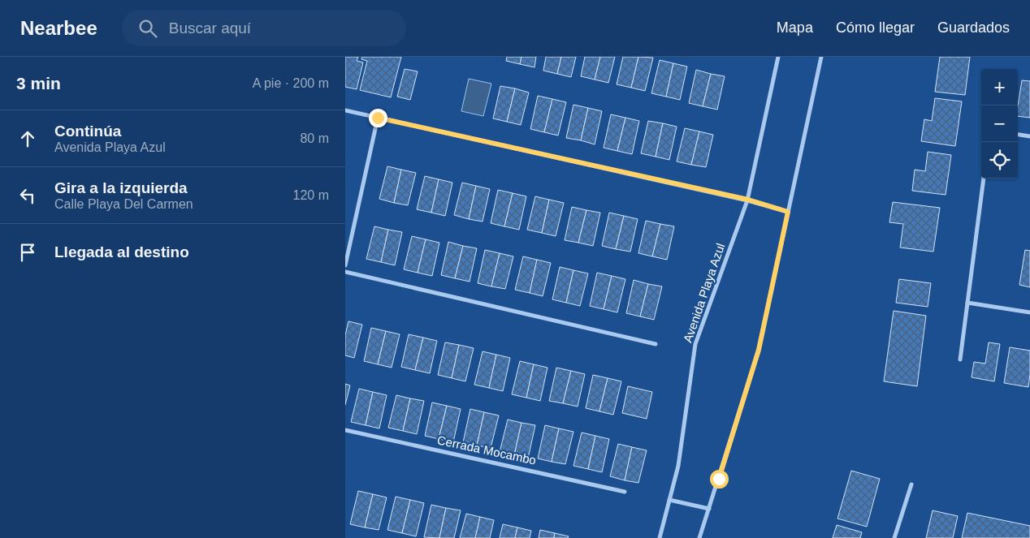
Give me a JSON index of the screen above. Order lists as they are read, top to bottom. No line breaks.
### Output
{"streets":{"street":["Avenida Playa Azul","Cerrada Mocambo"]},"page":{"header":"Nearbee","search":"Buscar aquí","nav":["Mapa","Cómo llegar","Guardados"],"heading":["3 min","A pie · 200 m"],"map_buttons":["+","−"],"list":[["Continúa","Avenida Playa Azul","80 m"],["Gira a la izquierda","Calle Playa Del Carmen","120 m"],"Llegada al destino"]}}
